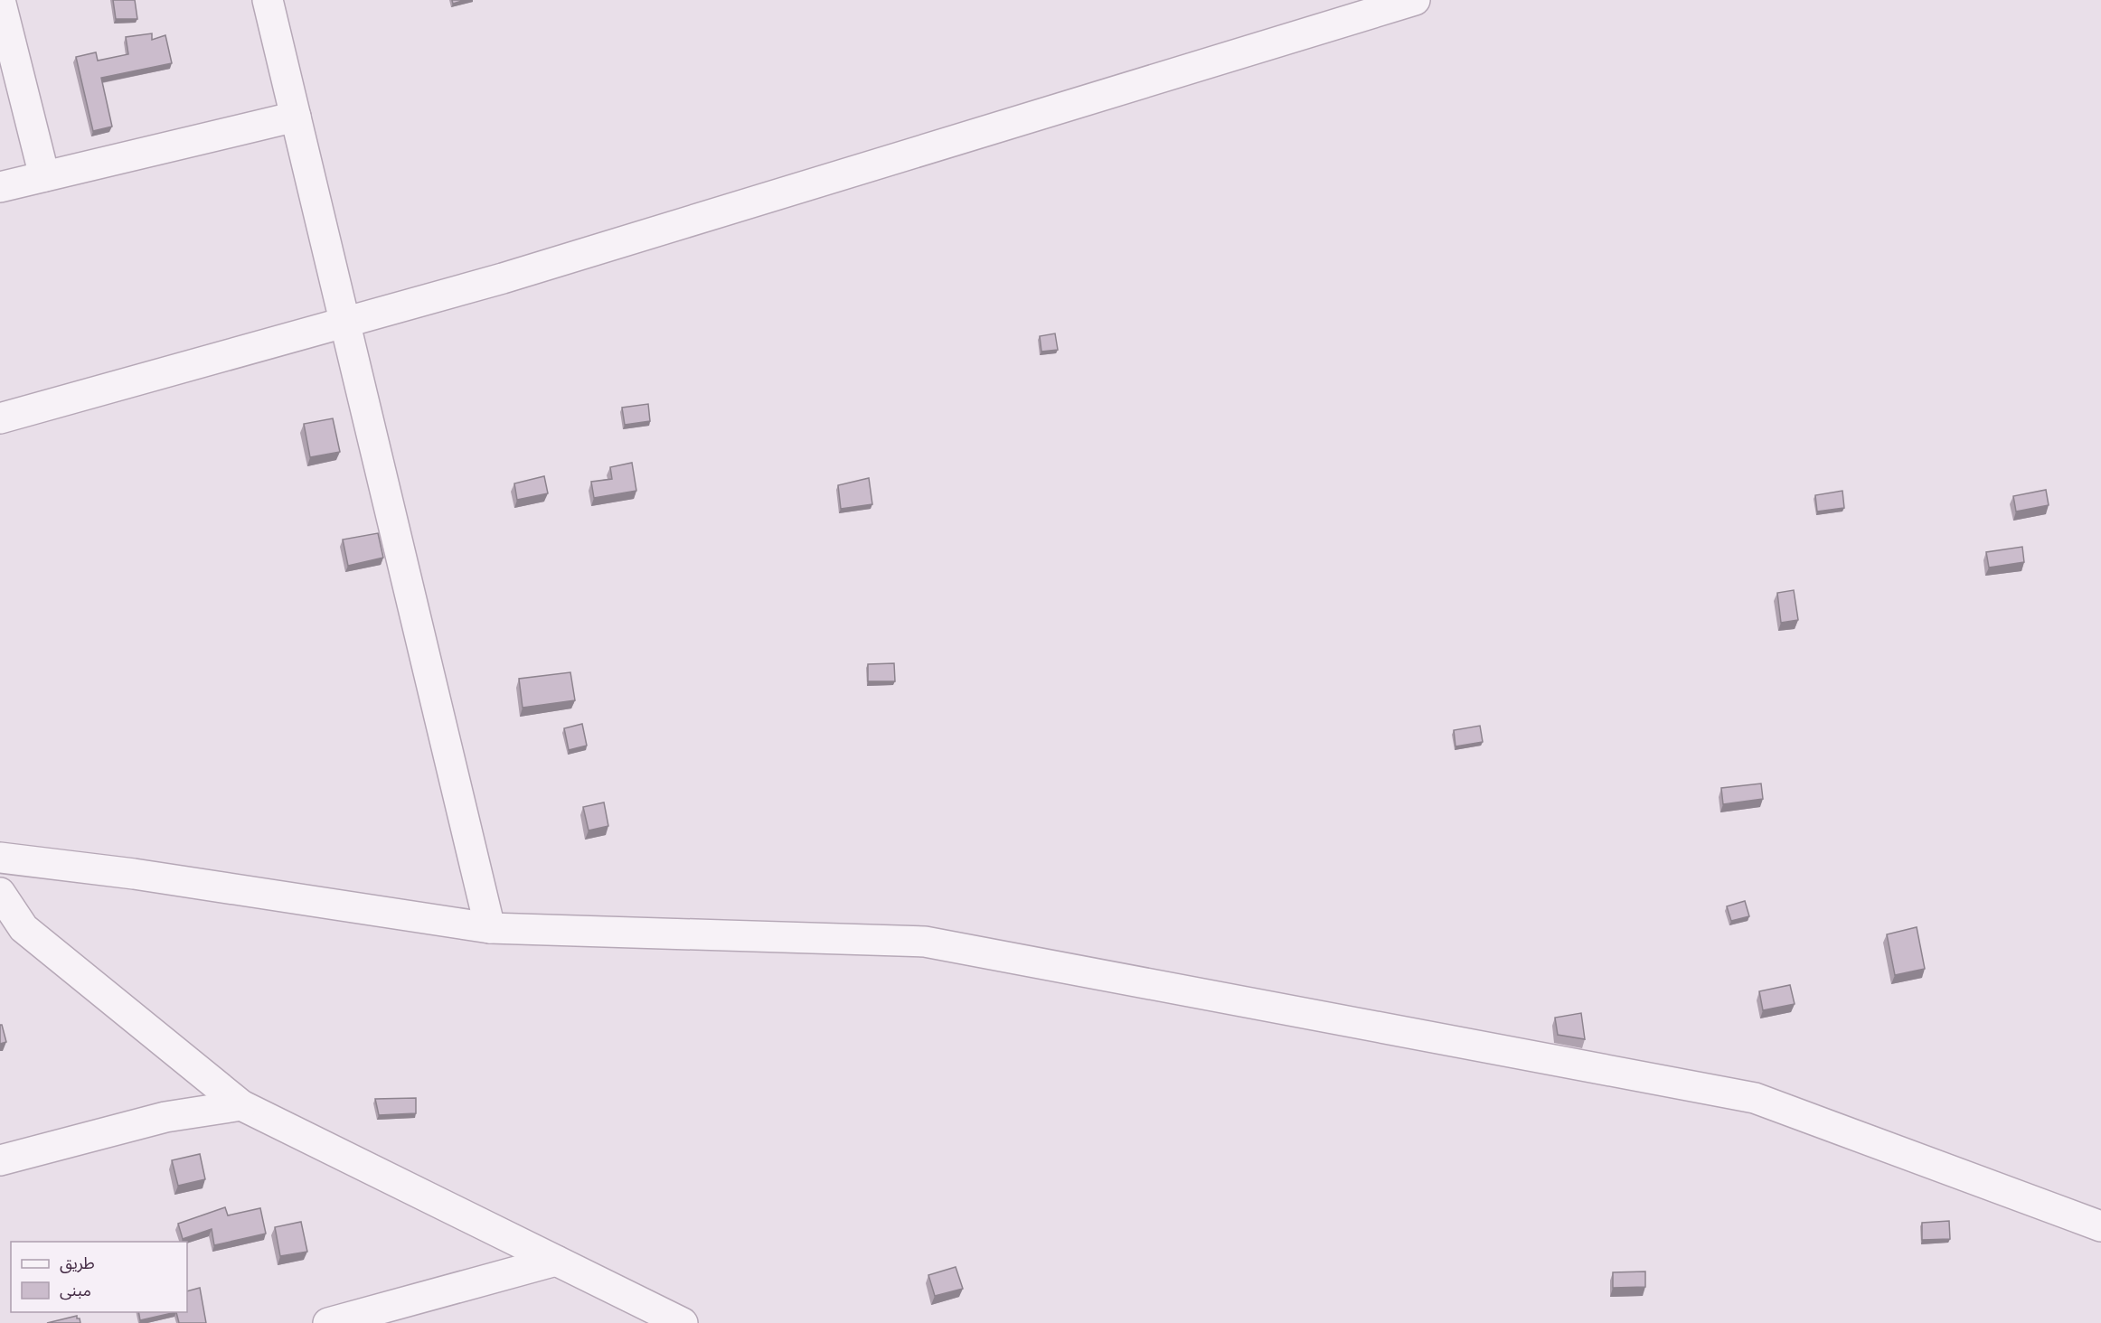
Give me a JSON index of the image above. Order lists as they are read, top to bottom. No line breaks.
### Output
{"legend":["طريق","مبنى"]}
